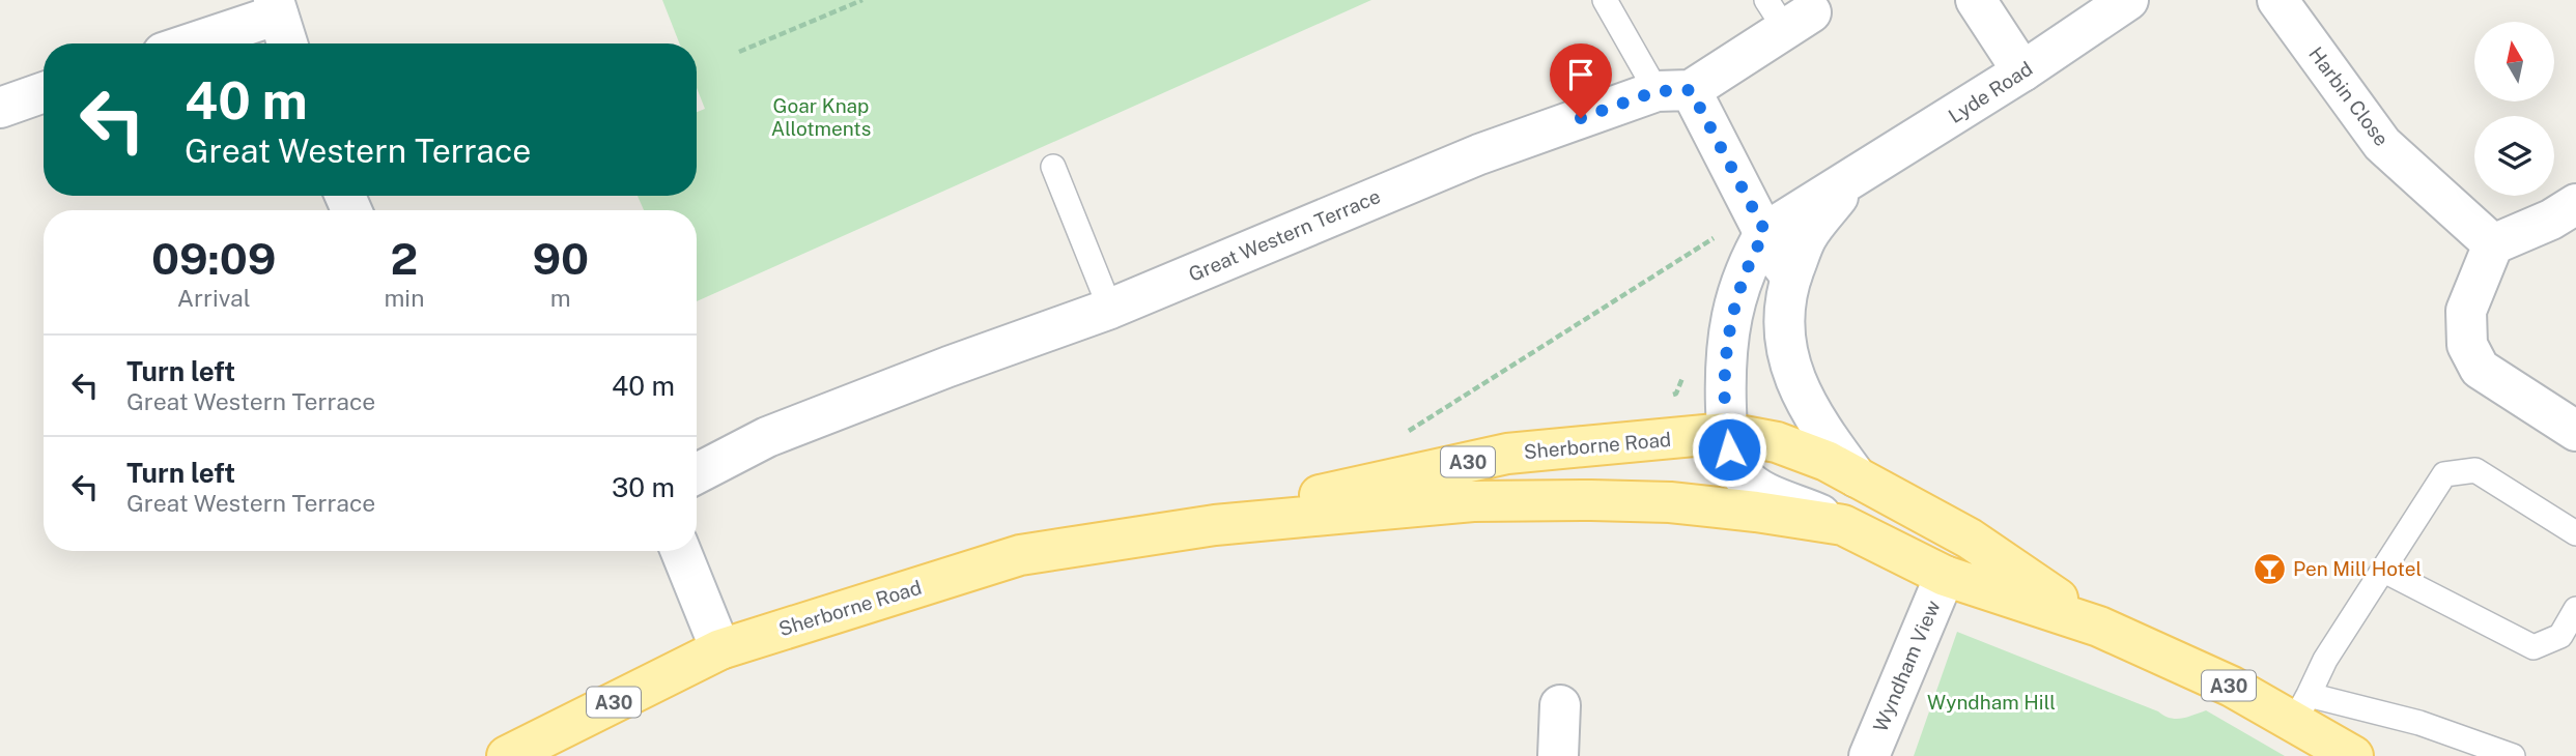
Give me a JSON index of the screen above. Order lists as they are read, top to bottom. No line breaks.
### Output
{"streets":{"main road":["Sherborne Road","A30"],"street":["Lyde Road","Harbin Close","Great Western Terrace","Wyndham View"]},"crossings":[["Lyde Road","Sherborne Road"],["Lyde Road","A30"],["Sherborne Road","A30"],["A30","Wyndham View"]],"parks":["Goar Knap Allotments","Wyndham Hill"],"places":{"bar":["Pen Mill Hotel"]},"north":"top","page":{"turn":["40 m","Great Western Terrace"],"eta":["09:09","Arrival","2","min","90","m"],"list":[{"name":"Turn left","note":"Great Western Terrace","value":"40 m"},{"name":"Turn left","note":"Great Western Terrace","value":"30 m"}]}}
